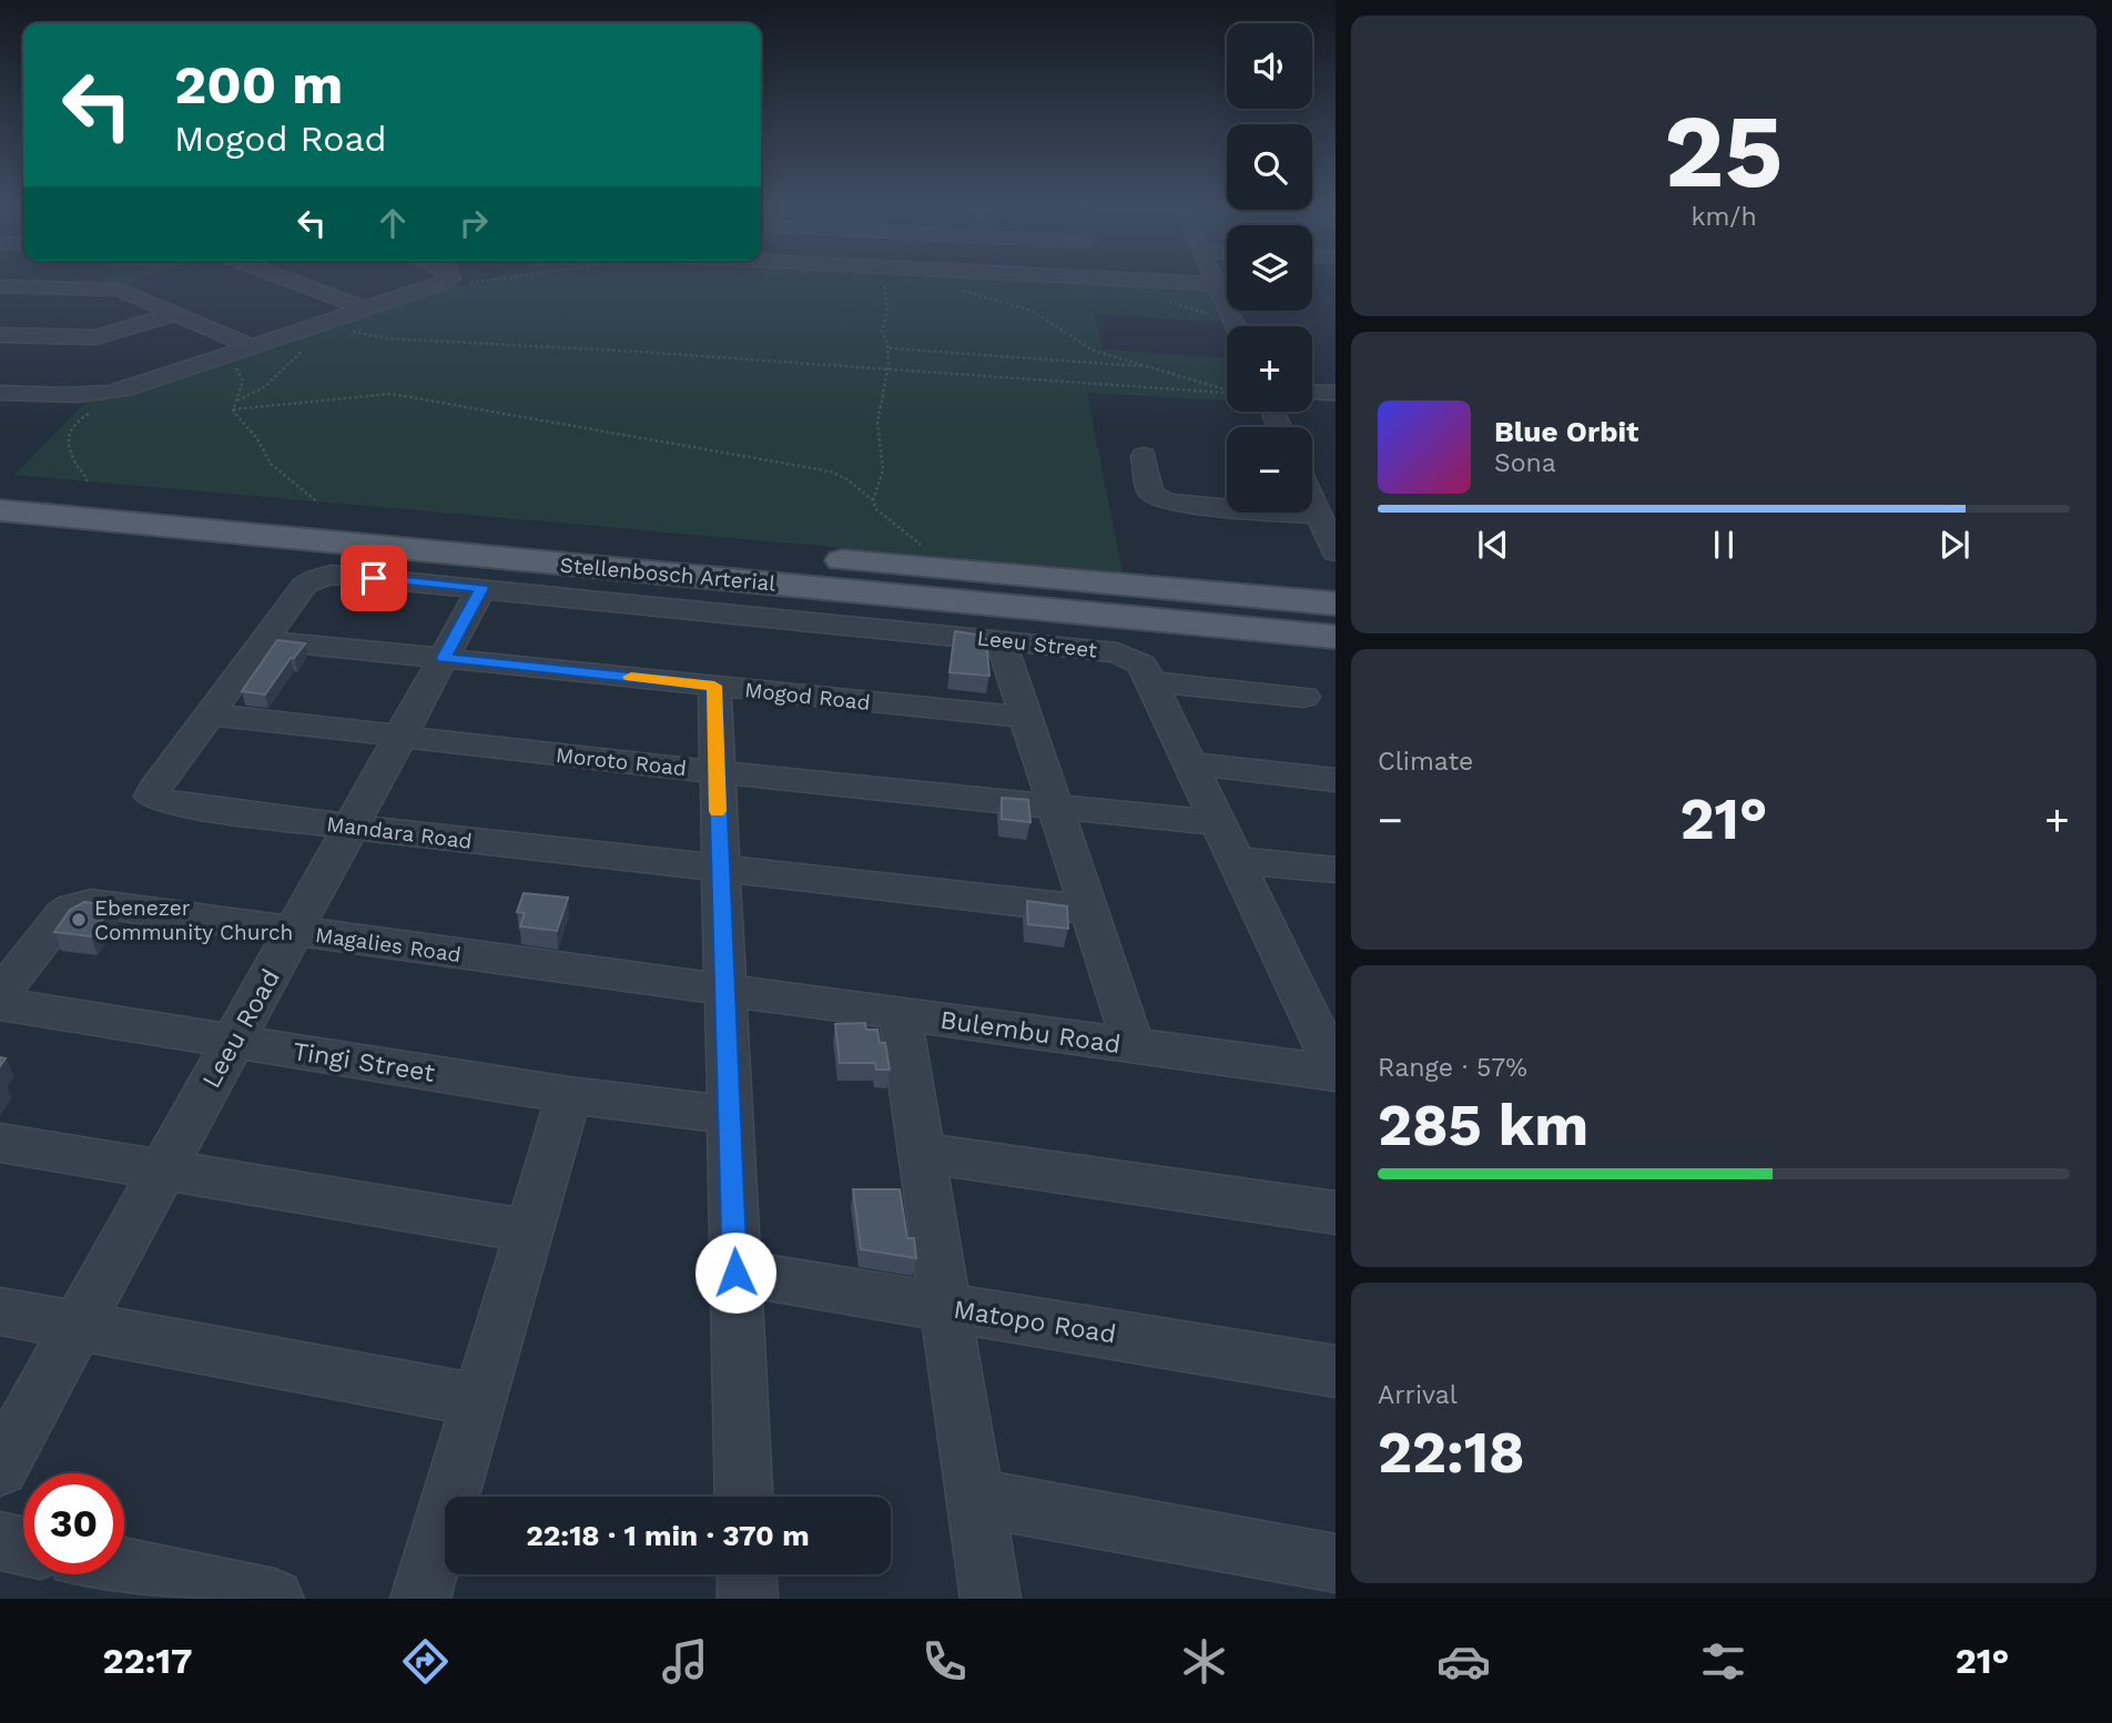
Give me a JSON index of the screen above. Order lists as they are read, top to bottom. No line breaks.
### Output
{"streets":{"main road":["Stellenbosch Arterial"],"street":["Leeu Street","Mogod Road","Moroto Road","Mandara Road","Magalies Road","Leeu Road","Bulembu Road","Tingi Street","Matopo Road"]},"crossings":[["Leeu Street","Moroto Road"],["Leeu Street","Mandara Road"],["Leeu Street","Leeu Road"],["Leeu Street","Bulembu Road"],["Mogod Road","Mandara Road"],["Mogod Road","Leeu Road"],["Moroto Road","Mandara Road"],["Moroto Road","Leeu Road"],["Mandara Road","Leeu Road"],["Magalies Road","Leeu Road"],["Magalies Road","Bulembu Road"],["Leeu Road","Tingi Street"]],"places":["Ebenezer Community Church"],"page":{"tile":[["25","km/h"],"Climate",["Range · 57%","285 km"],["Arrival","22:18"]],"map_buttons":["+","−"],"turn":["200 m","Mogod Road"],"song":["Blue Orbit","Sona"],"heat":["−","21°","+"],"limit":"30","trip":"22:18 · 1 min · 370 m","tabs":["22:17","21°"]}}
